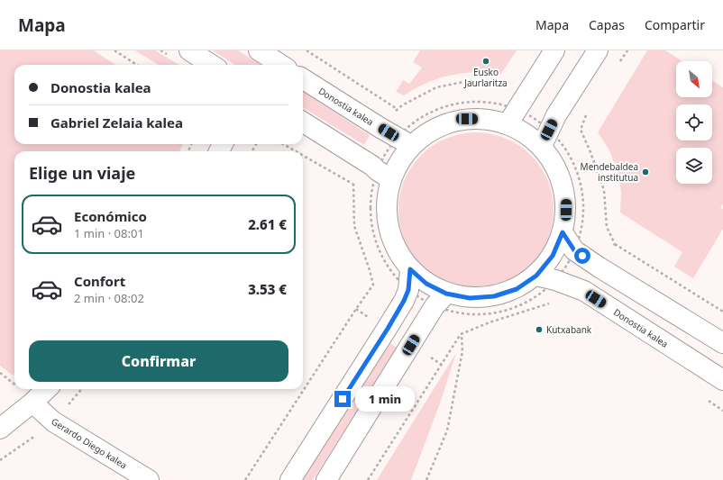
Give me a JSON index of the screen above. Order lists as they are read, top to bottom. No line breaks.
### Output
{"streets":{"street":["Donostia kalea","Gerardo Diego kalea"]},"places":["Eusko Jaurlaritza","Mendebaldea institutua","Kutxabank"],"north":"bottom right","page":{"header":"Mapa","nav":["Mapa","Capas","Compartir"],"banner":["Donostia kalea","Gabriel Zelaia kalea"],"heading":"Elige un viaje","list":[{"name":"Económico","note":"1 min · 08:01","value":"2.61 €"},{"name":"Confort","note":"2 min · 08:02","value":"3.53 €"}],"buttons":"Confirmar","bubble":"1 min"}}
